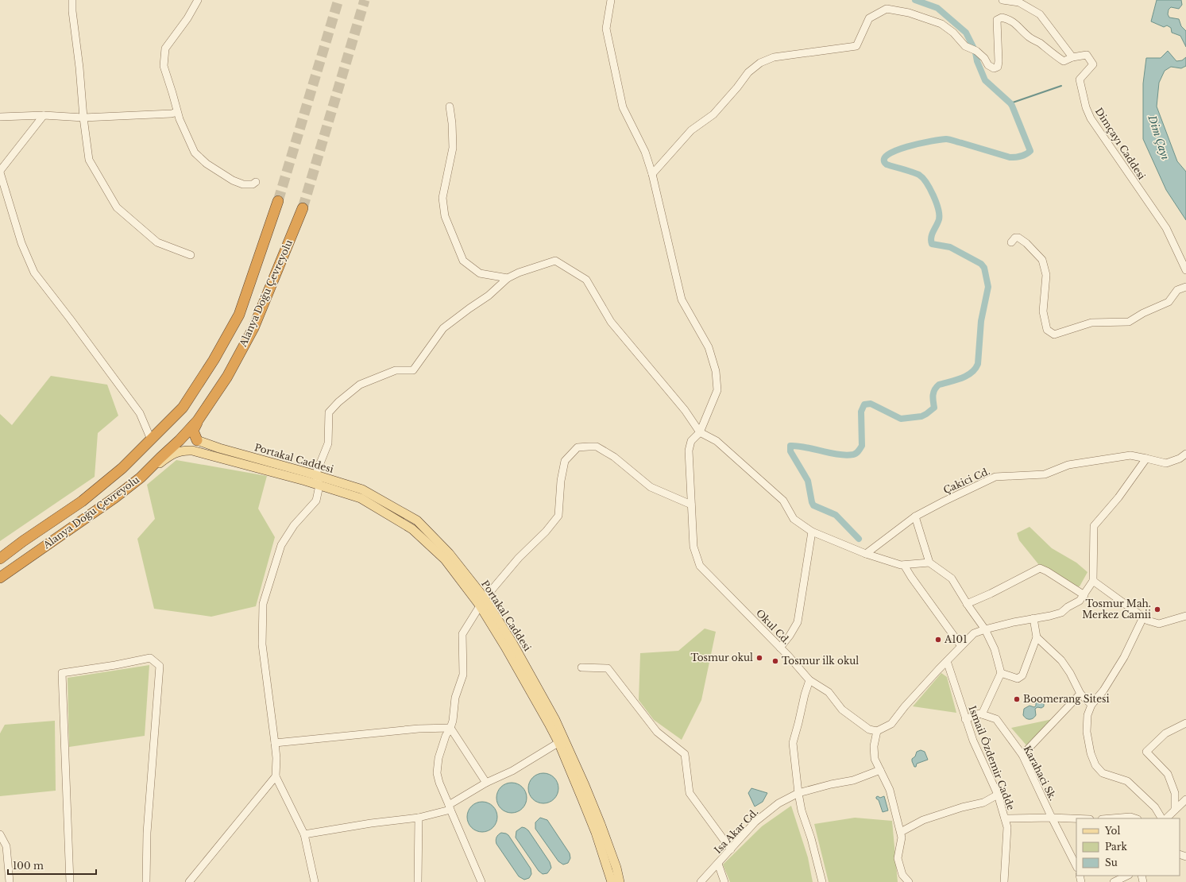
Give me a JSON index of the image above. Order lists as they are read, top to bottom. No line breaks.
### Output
{"streets":{"highway":["Alanya Doğu Çevreyolu"],"main road":["Portakal Caddesi"],"street":["Dimçayı Caddesi","Çakici Cd.","Okul Cd.","Ismail Ôzdemir Cadde","Karahaci Sk.","Isa Akar Cd."]},"crossings":[["Alanya Doğu Çevreyolu","Portakal Caddesi"]],"water":["Dim Çayı"],"places":["Tosmur Mah. Merkez Camii","A101","Tosmur okul","Tosmur ilk okul","Boomerang Sitesi"],"legend":["Yol","Park","Su"],"scale_bar":"100 m"}
